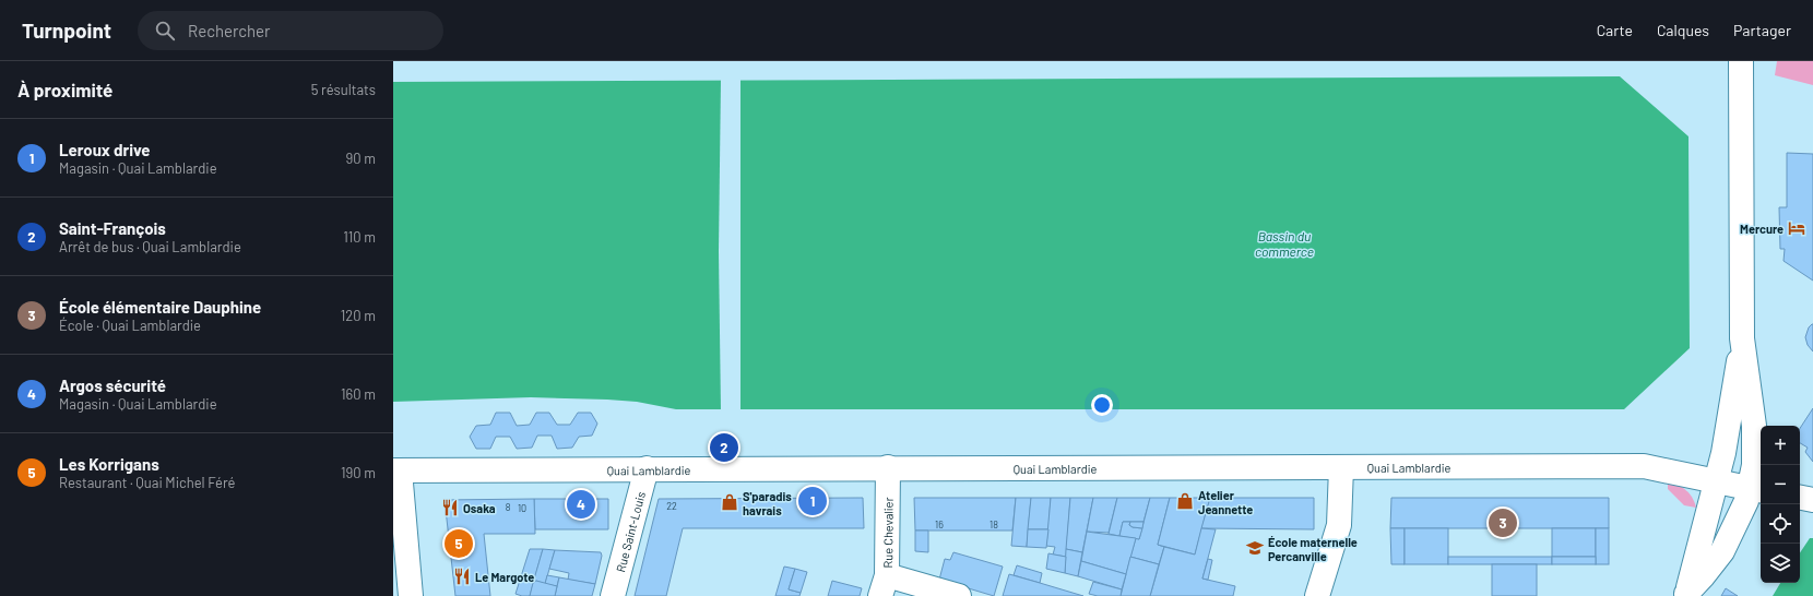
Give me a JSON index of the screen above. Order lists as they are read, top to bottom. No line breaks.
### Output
{"streets":{"main road":["Quai Lamblardie","Rue Saint-Louis","Rue Chevalier"]},"crossings":[["Quai Lamblardie","Rue Saint-Louis"],["Quai Lamblardie","Rue Chevalier"]],"water":["Bassin du commerce"],"places":{"hotel":["Mercure"],"shop":["Atelier Jeannette","S'paradis havrais"],"restaurant":["Osaka","Le Margote"],"school or university":["École maternelle Percanville"]},"house_numbers":["22","8","10","16","18"],"page":{"header":"Turnpoint","search":"Rechercher","nav":["Carte","Calques","Partager"],"heading":["À proximité","5 résultats"],"list":[{"mark":"1","name":"Leroux drive","note":"Magasin · Quai Lamblardie","value":"90 m"},{"mark":"2","name":"Saint-François","note":"Arrêt de bus · Quai Lamblardie","value":"110 m"},{"mark":"3","name":"École élémentaire Dauphine","note":"École · Quai Lamblardie","value":"120 m"},{"mark":"4","name":"Argos sécurité","note":"Magasin · Quai Lamblardie","value":"160 m"},{"mark":"5","name":"Les Korrigans","note":"Restaurant · Quai Michel Féré","value":"190 m"}],"map_buttons":["+","−"],"pins":["2","1","4","3","5"]}}
